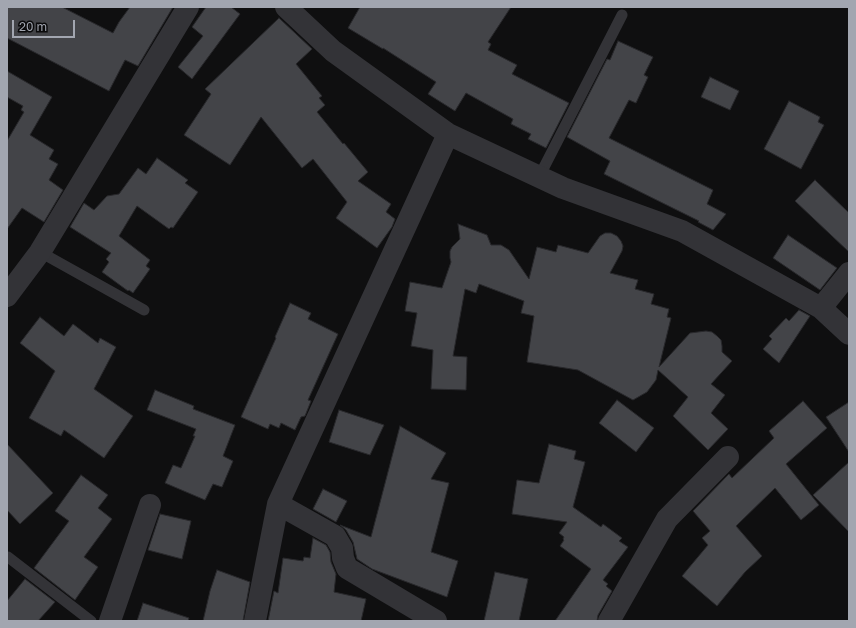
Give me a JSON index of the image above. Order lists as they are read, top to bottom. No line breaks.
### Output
{"scale_bar":"20 m"}
